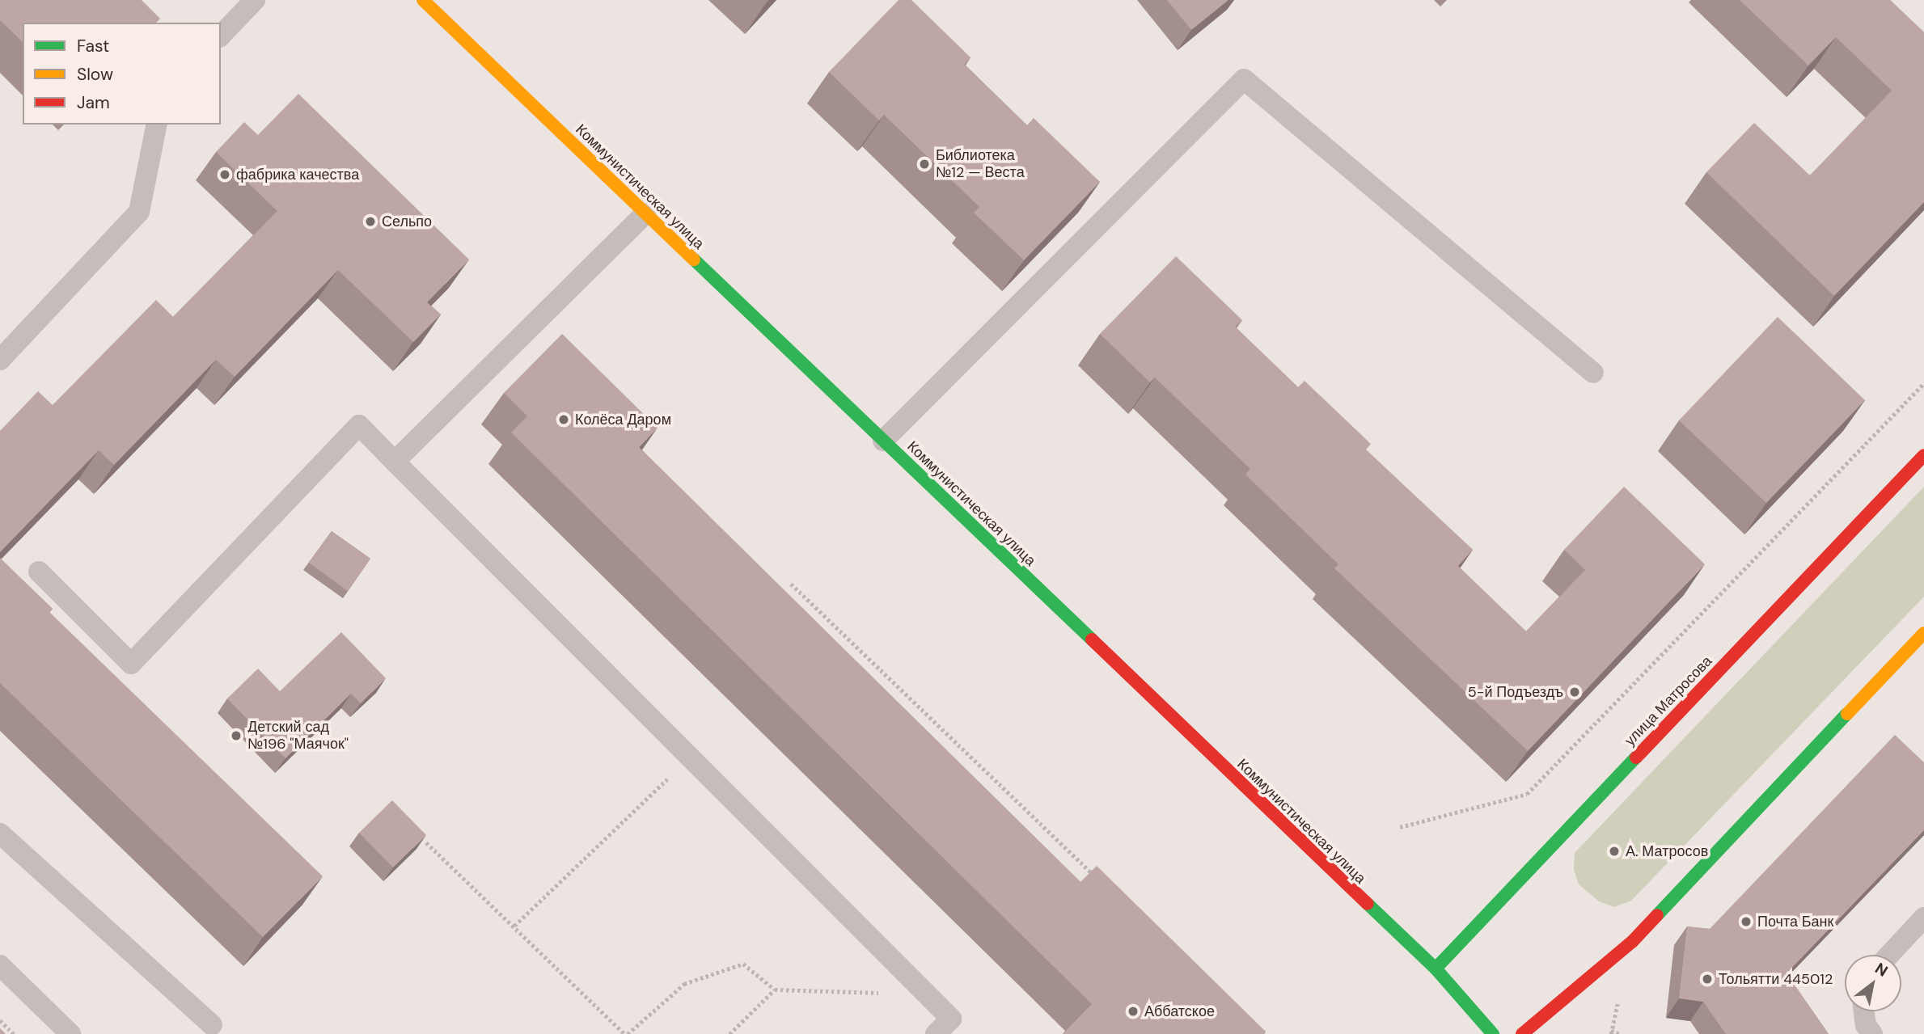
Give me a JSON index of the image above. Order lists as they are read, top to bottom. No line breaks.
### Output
{"streets":{"main road":["Коммунистическая улица","улица Матросова"]},"crossings":[["Коммунистическая улица","улица Матросова"]],"places":["Библиотека №12 — Веста","фабрика качества","Сельпо","Колёса Даром","5-й Подъездъ","Детский сад №196 \"Маячок\"","А. Матросов","Почта Банк","Тольятти 445012","Аббатское"],"legend":["Fast","Slow","Jam"],"north":"top right"}
